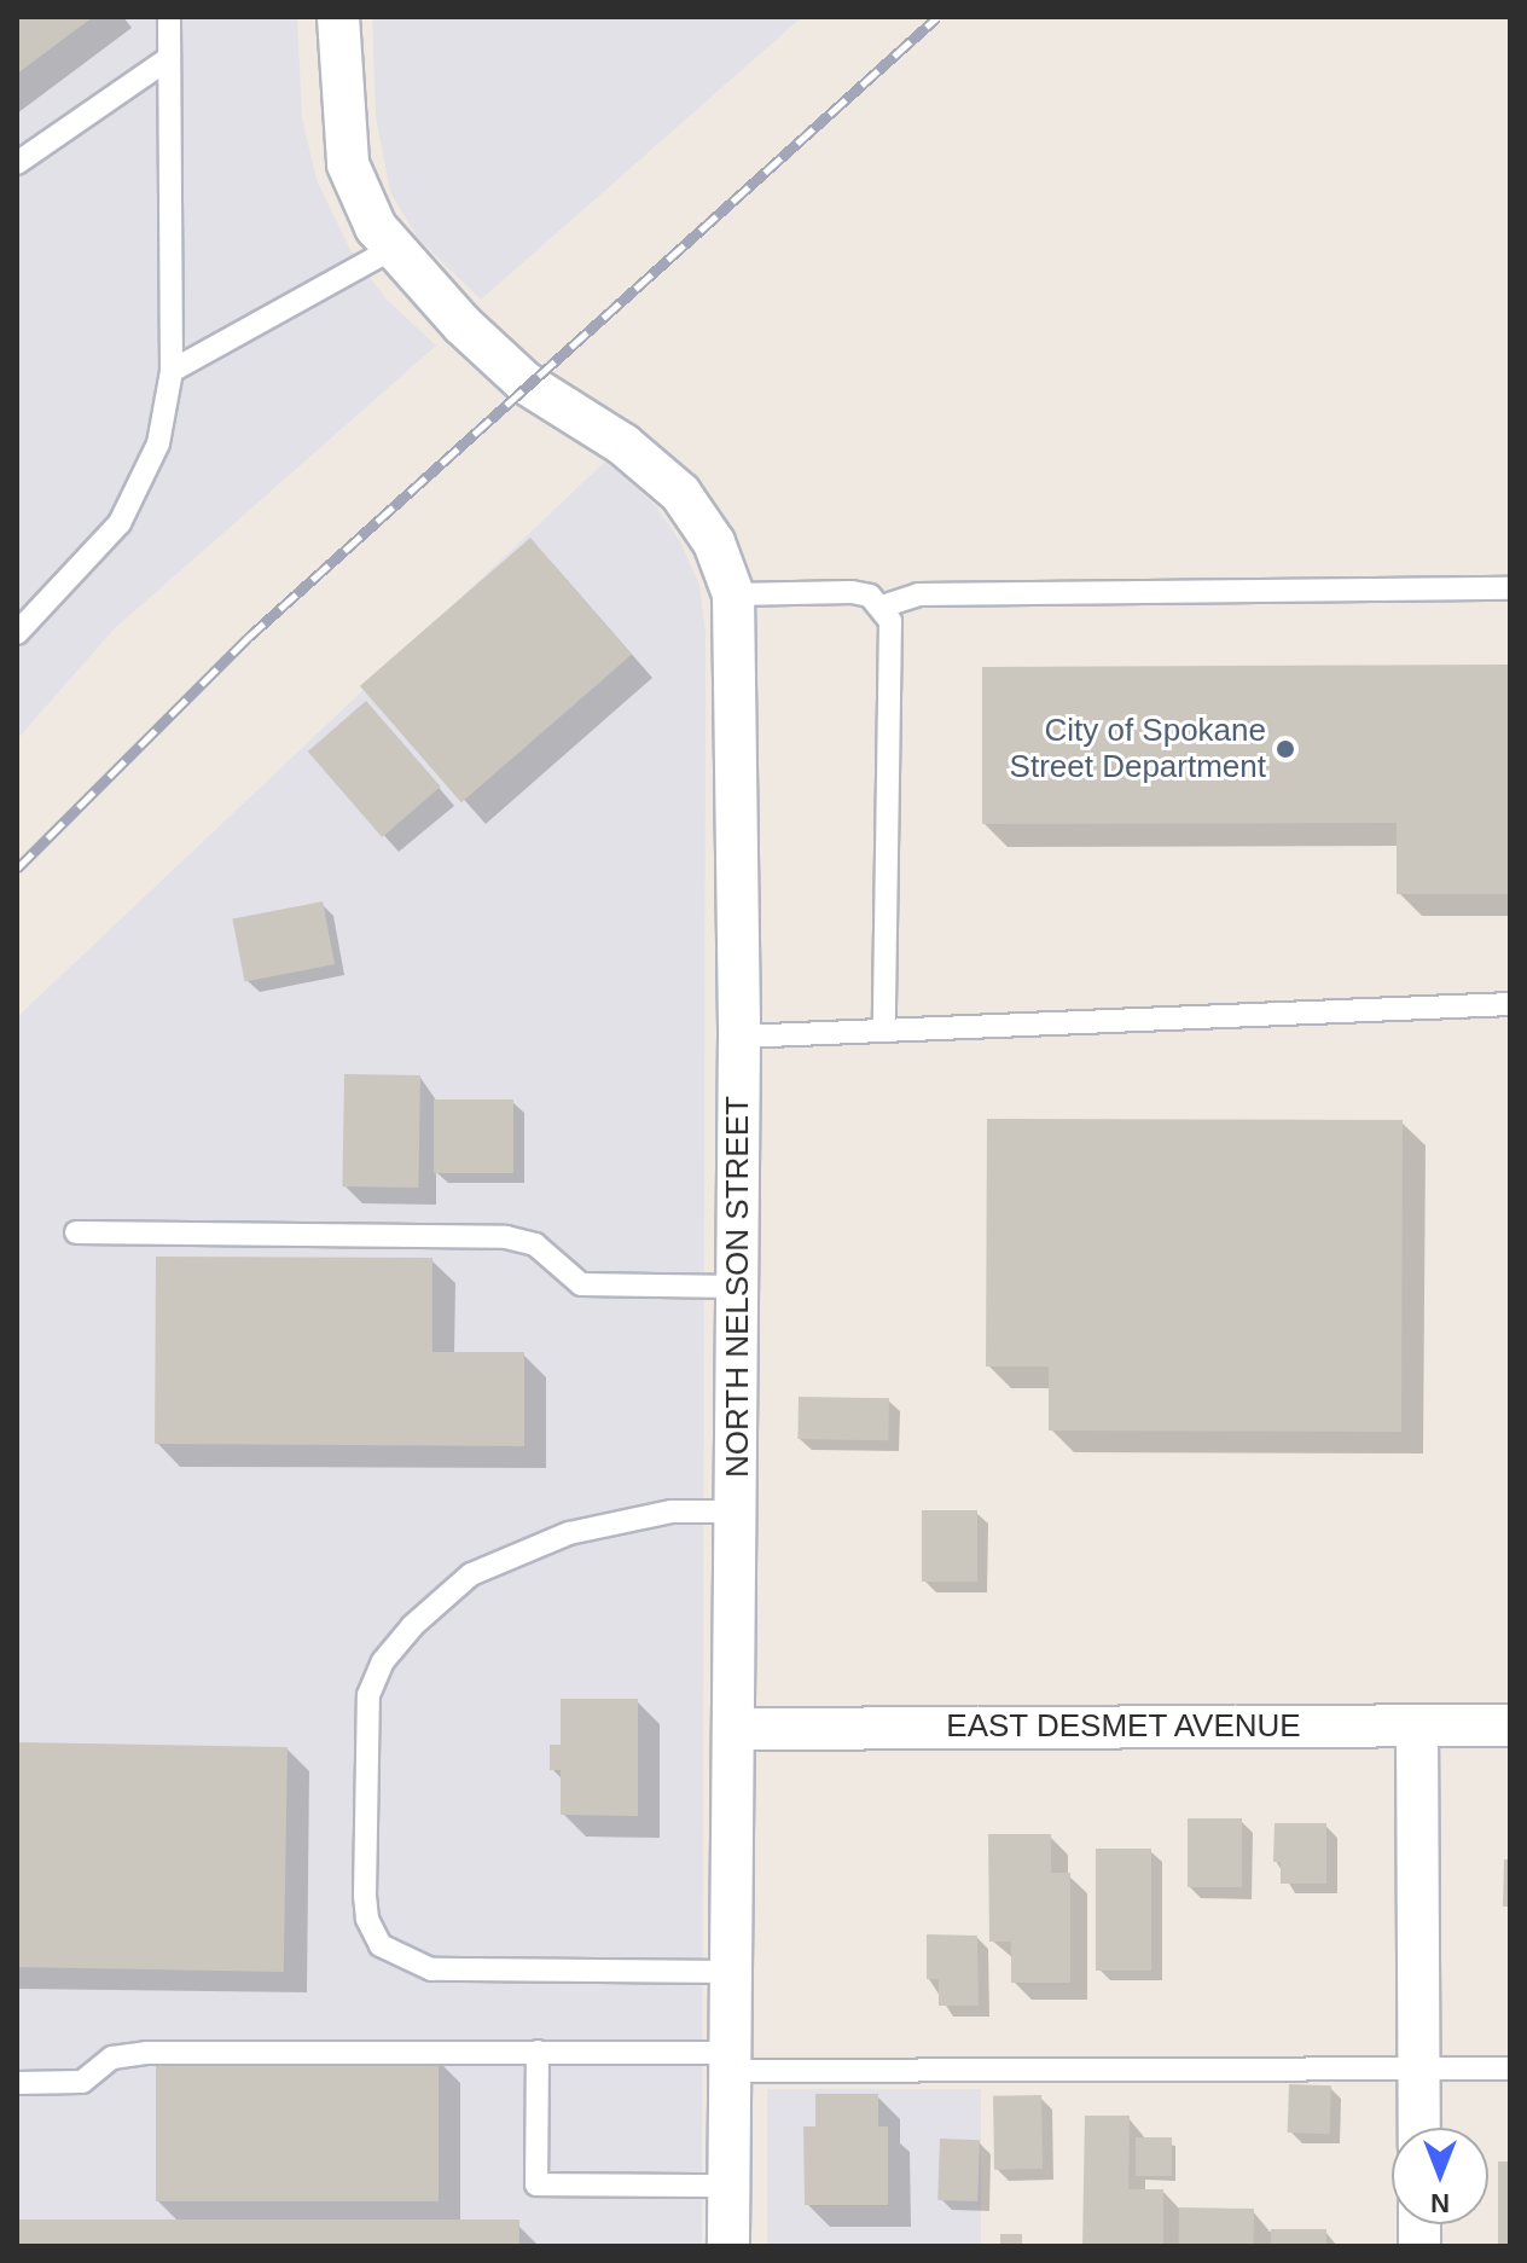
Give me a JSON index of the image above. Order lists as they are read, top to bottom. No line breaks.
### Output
{"streets":{"street":["NORTH NELSON STREET","EAST DESMET AVENUE"]},"crossings":[["NORTH NELSON STREET","EAST DESMET AVENUE"]],"places":["City of Spokane Street Department"],"north":"bottom"}
